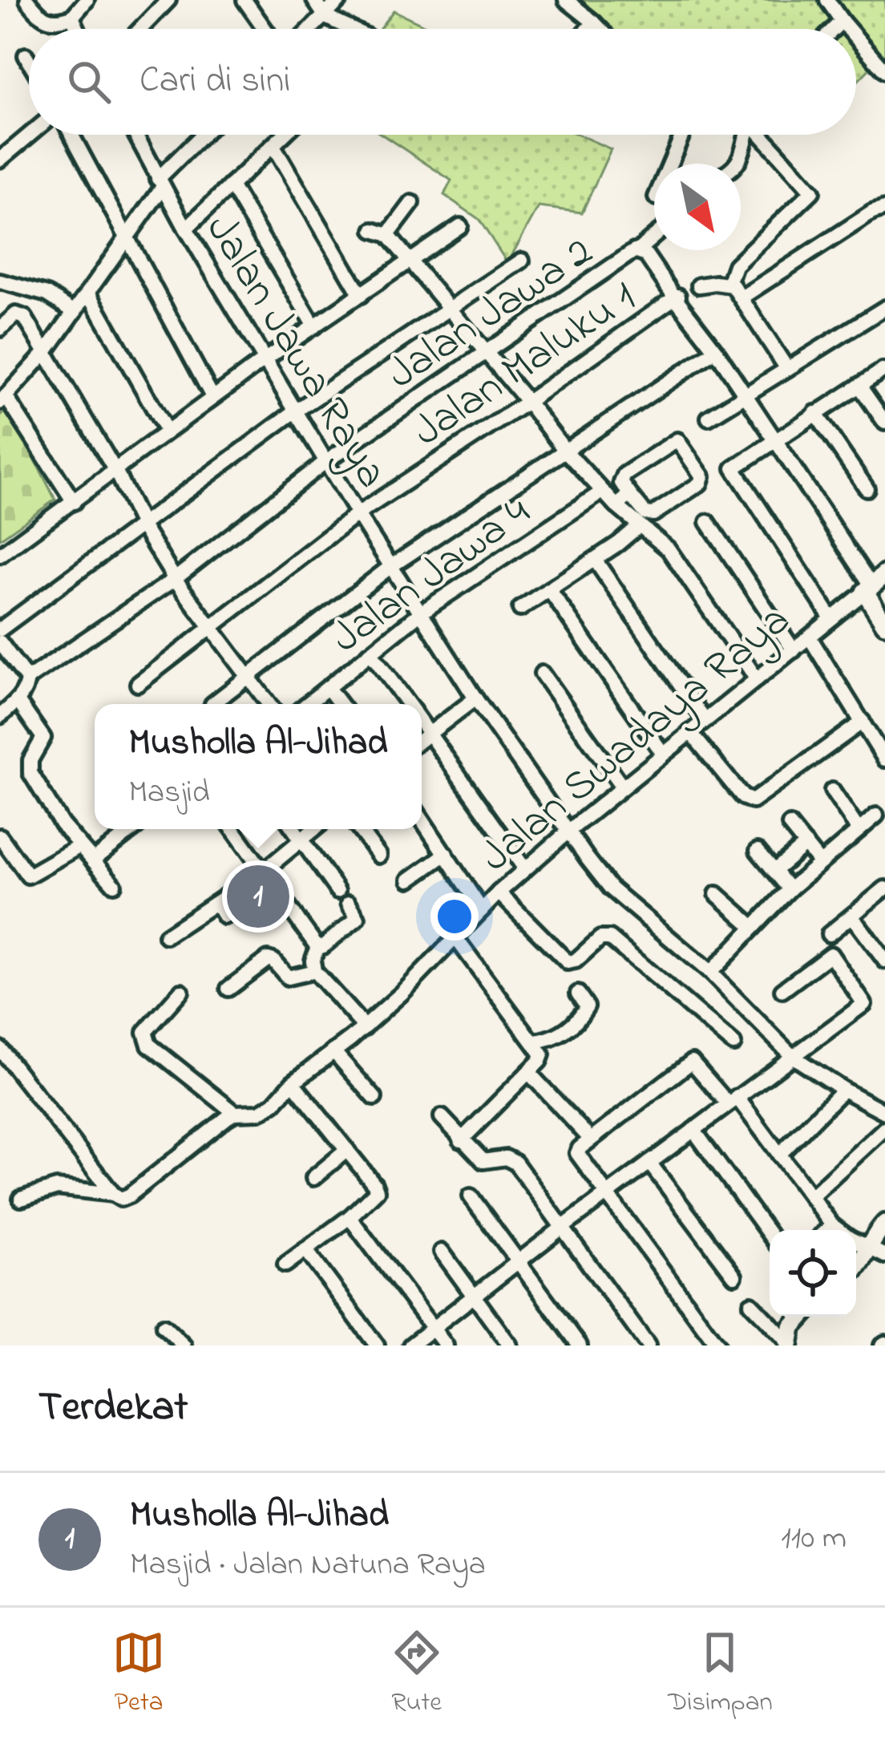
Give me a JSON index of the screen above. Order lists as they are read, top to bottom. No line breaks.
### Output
{"streets":{"street":["Jalan Jawa 2","Jalan Jawa Raya","Jalan Maluku 1","Jalan Jawa 4","Jalan Swadaya Raya"]},"crossings":[["Jalan Jawa 2","Jalan Jawa Raya"],["Jalan Jawa 2","Jalan Maluku 1"],["Jalan Jawa Raya","Jalan Maluku 1"],["Jalan Jawa Raya","Jalan Jawa 4"],["Jalan Jawa Raya","Jalan Swadaya Raya"],["Jalan Maluku 1","Jalan Swadaya Raya"]],"north":"bottom right","page":{"search":"Cari di sini","popup":["Musholla Al-Jihad","Masjid"],"pins":"1","heading":"Terdekat","list":[{"mark":"1","name":"Musholla Al-Jihad","note":"Masjid · Jalan Natuna Raya","value":"110 m"}],"nav":["Peta","Rute","Disimpan"]}}
